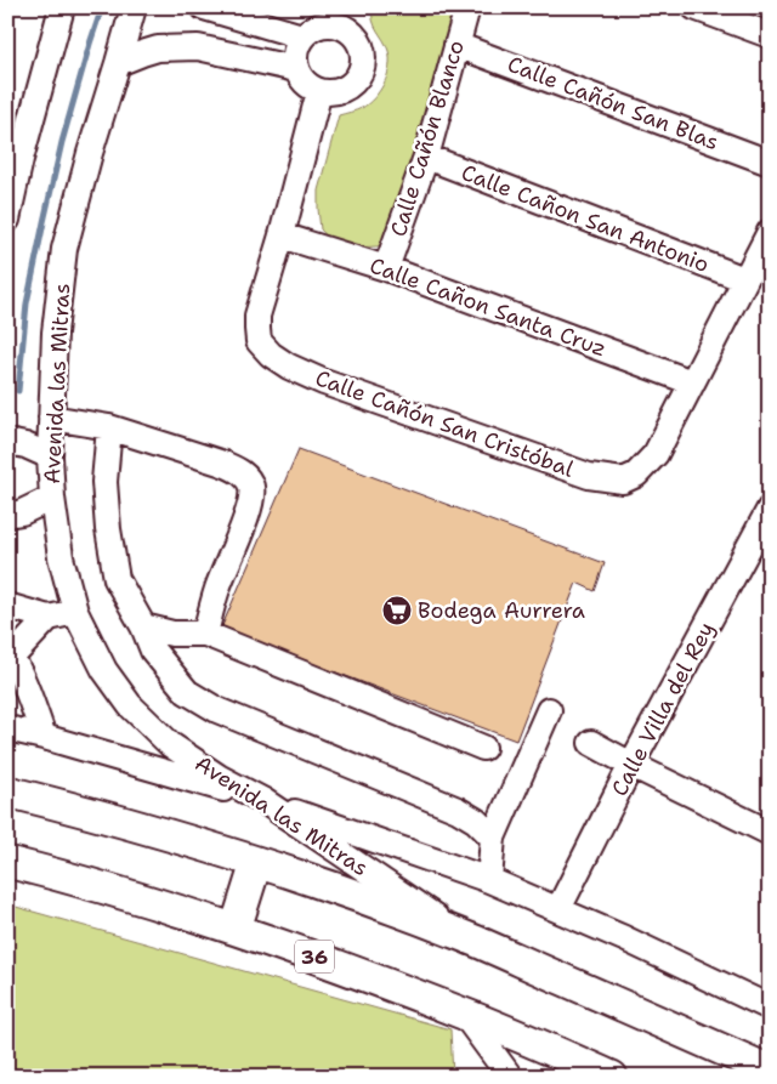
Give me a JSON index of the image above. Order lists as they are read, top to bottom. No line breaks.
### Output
{"streets":{"main road":["36"],"street":["Calle Cañón San Blas","Calle Cañón Blanco","Calle Cañon San Antonio","Calle Cañon Santa Cruz","Avenida las Mitras","Calle Cañón San Cristóbal","Calle Villa del Rey"]},"crossings":[["Calle Cañón San Blas","Calle Cañón Blanco"],["Calle Cañón Blanco","Calle Cañon San Antonio"],["Calle Cañón Blanco","Calle Cañon Santa Cruz"],["Calle Cañon San Antonio","Calle Cañón San Cristóbal"],["Calle Cañon Santa Cruz","Calle Cañón San Cristóbal"]],"places":{"supermarket":["Bodega Aurrera"]}}
